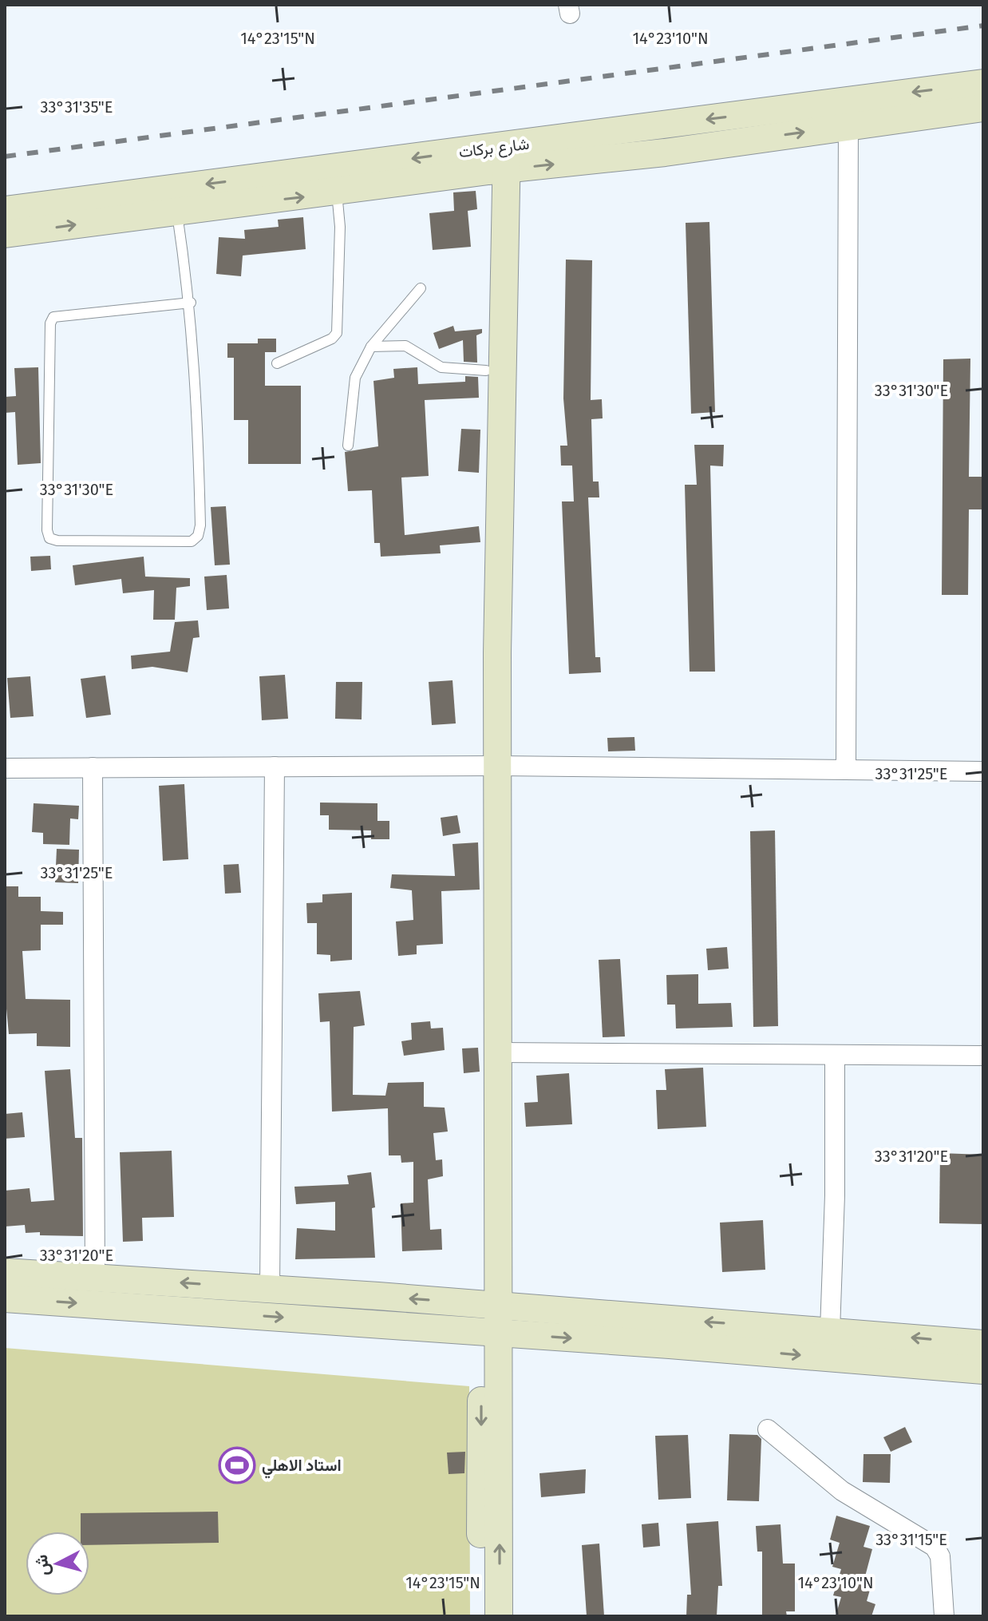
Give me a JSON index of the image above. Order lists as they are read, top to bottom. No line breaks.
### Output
{"streets":{"street":["شارع بركات"]},"places":{"sports":["استاد الاهلي"]},"north":"left","coordinates":["14°23'15\"N","14°23'10\"N","33°31'35\"E","33°31'30\"E","33°31'25\"E","33°31'20\"E","33°31'15\"E"]}
